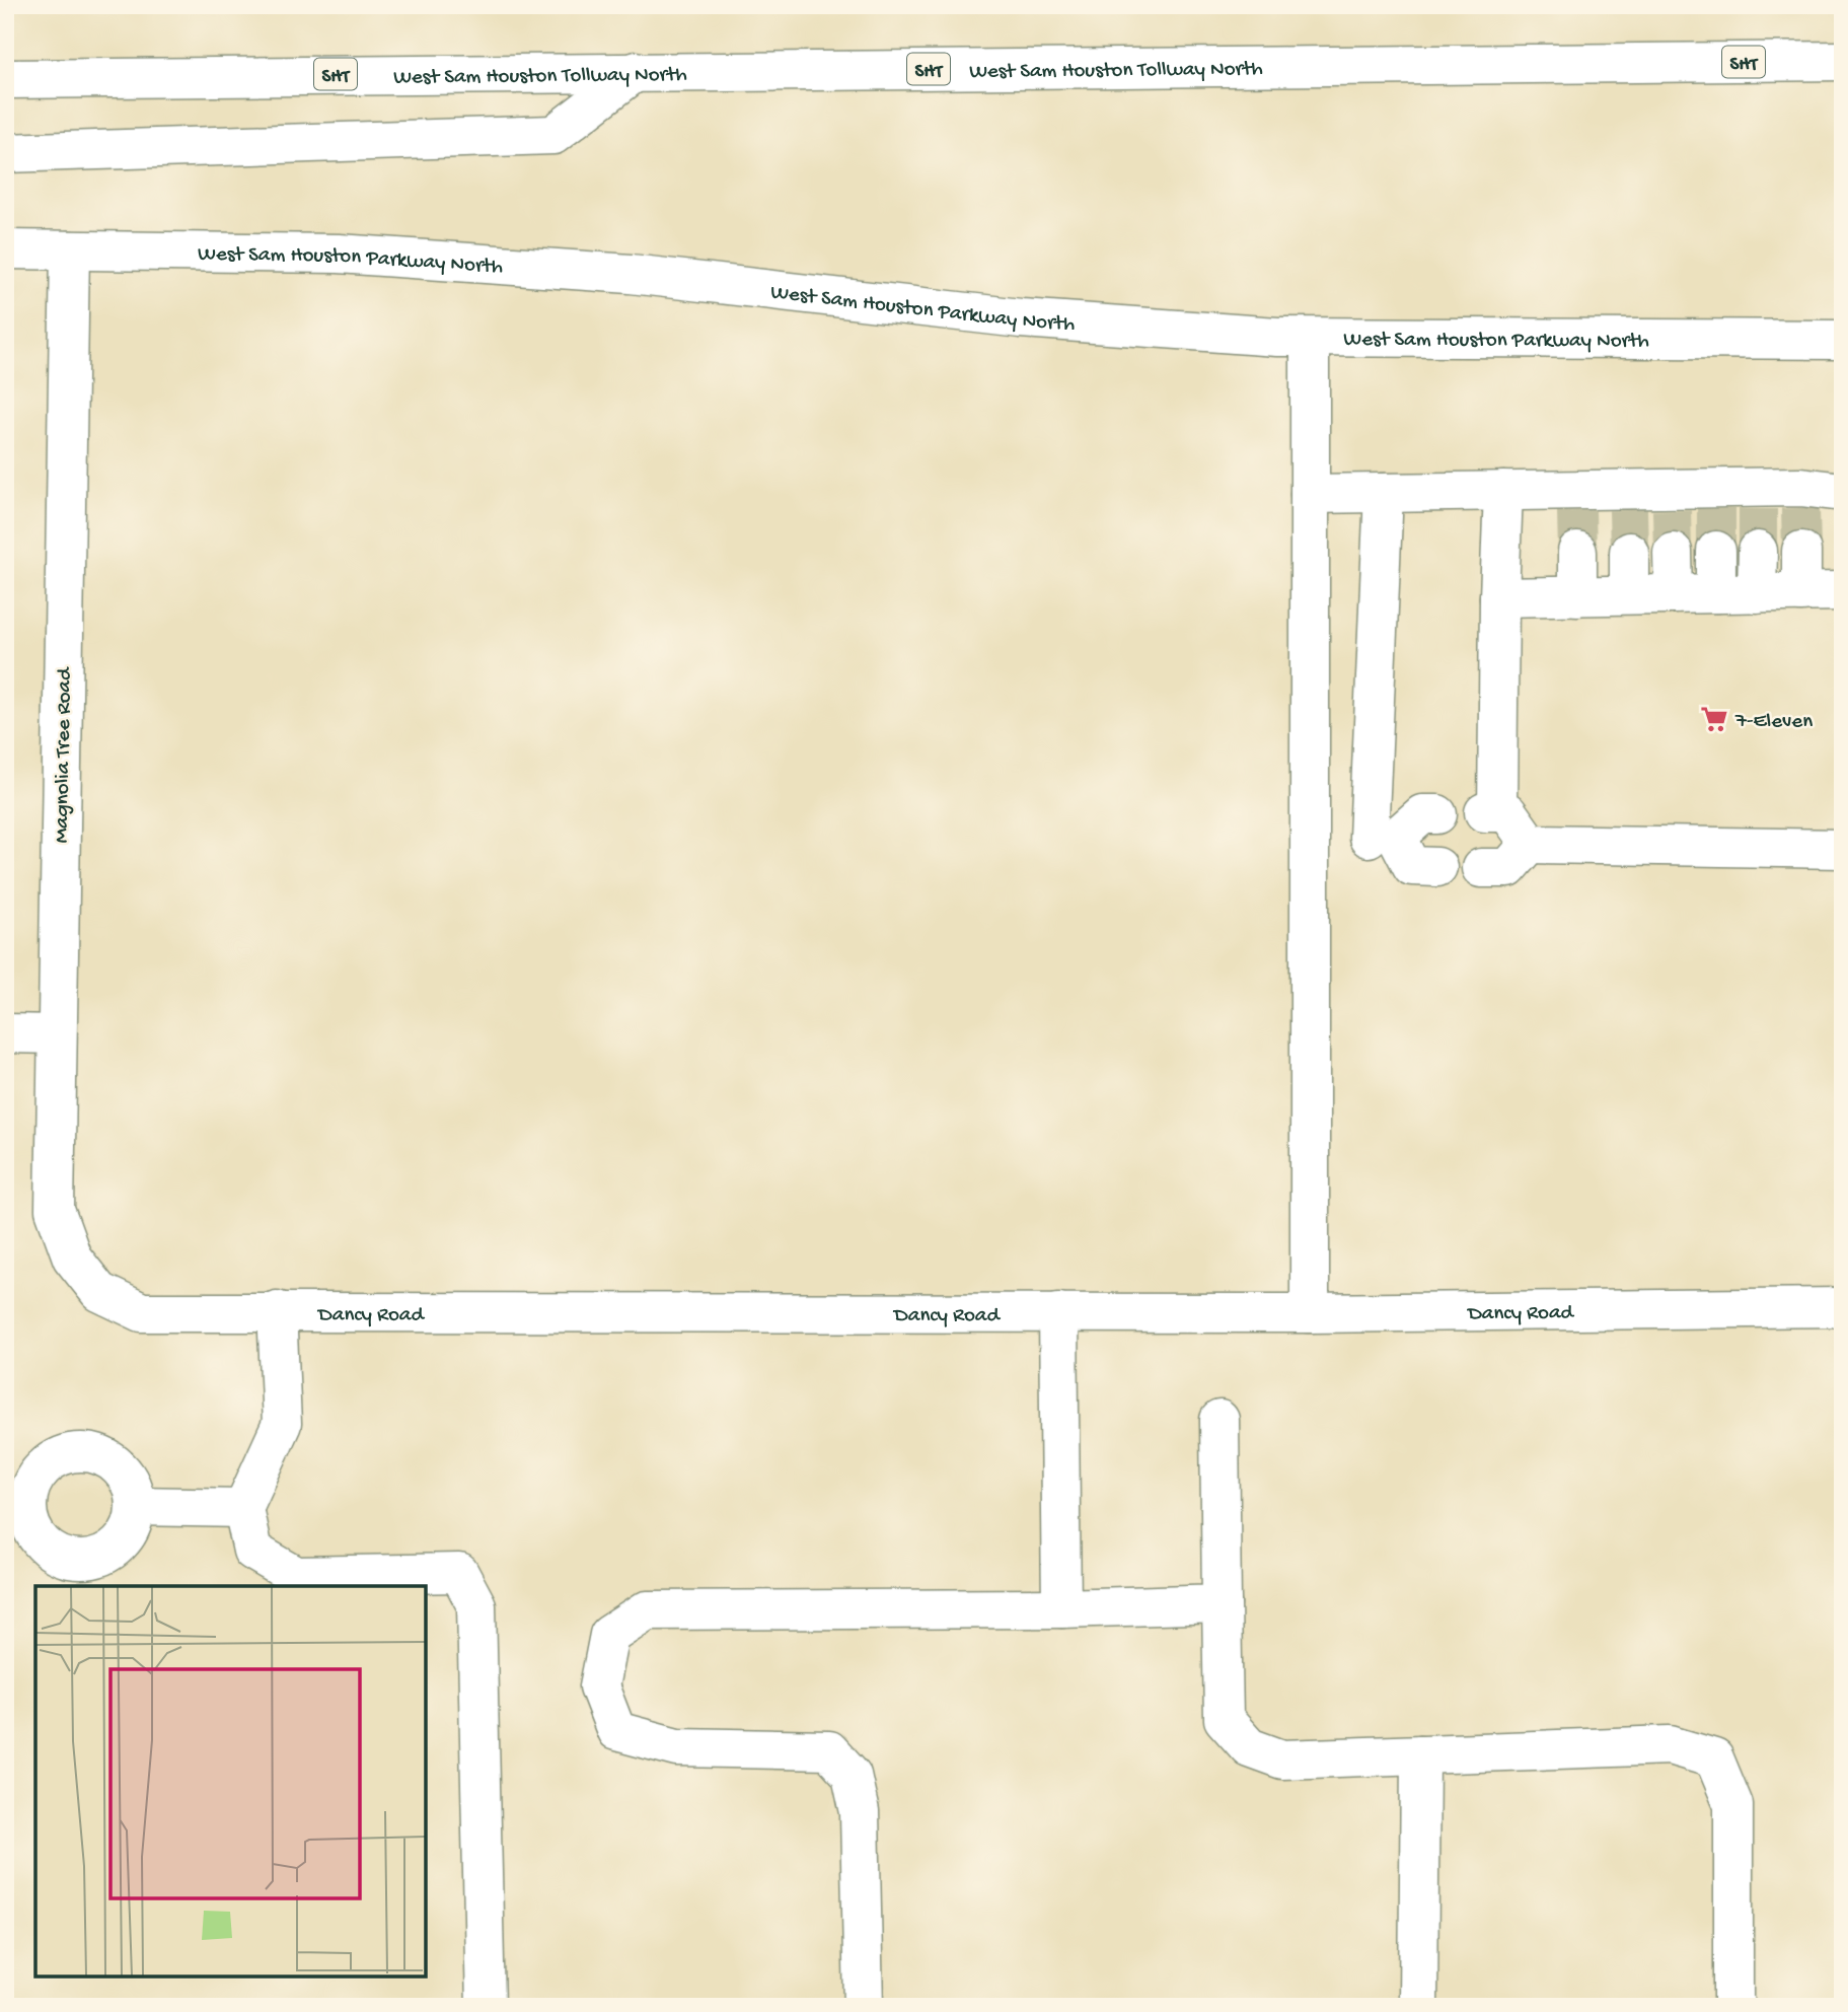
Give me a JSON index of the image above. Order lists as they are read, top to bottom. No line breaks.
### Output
{"streets":{"main road":["SHT","West Sam Houston Tollway North","West Sam Houston Parkway North","Magnolia Tree Road","Dancy Road"]},"crossings":[["West Sam Houston Parkway North","Magnolia Tree Road"],["Magnolia Tree Road","Dancy Road"]],"places":{"supermarket":["7-Eleven"]}}
